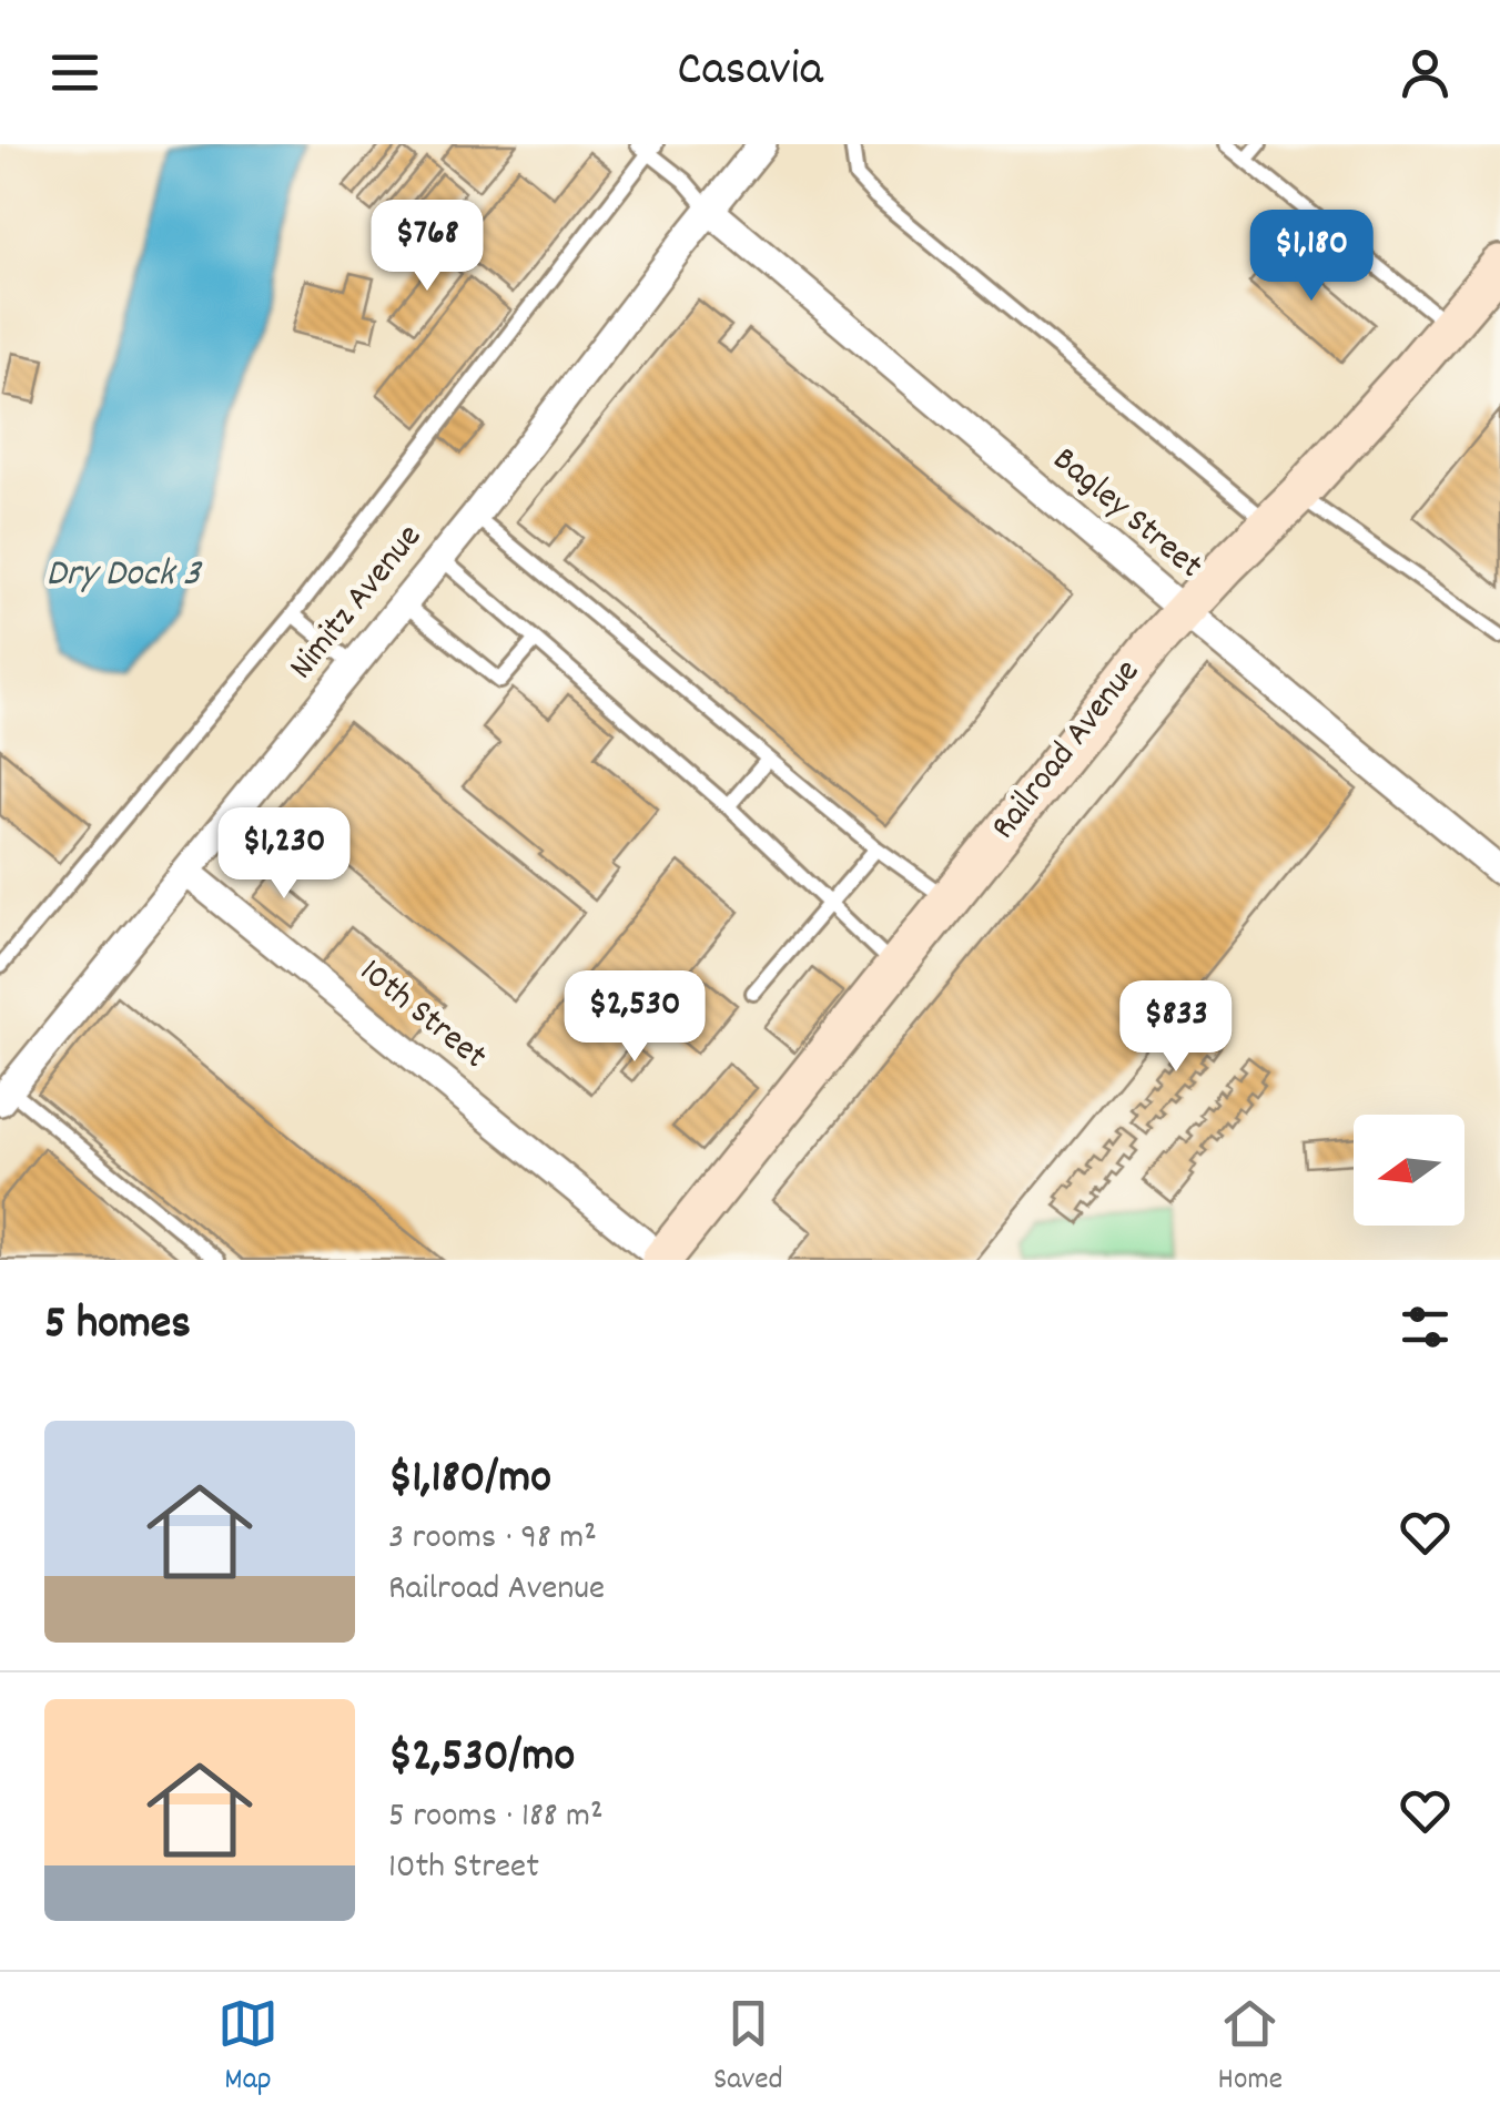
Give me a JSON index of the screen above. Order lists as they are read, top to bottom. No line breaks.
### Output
{"streets":{"street":["Bagley Street","Nimitz Avenue","Railroad Avenue","10th Street"]},"crossings":[["Bagley Street","Nimitz Avenue"],["Bagley Street","Railroad Avenue"],["Nimitz Avenue","10th Street"],["Railroad Avenue","10th Street"]],"water":["Dry Dock 3"],"north":"left","page":{"header":"Casavia","price":["$768","$1,180","$1,230","$2,530","$833"],"heading":"5 homes","list":[{"name":"$1,180/mo","note":"3 rooms · 98 m² · Railroad Avenue"},{"name":"$2,530/mo","note":"5 rooms · 188 m² · 10th Street"}],"tabs":["Map","Saved","Home"]}}
